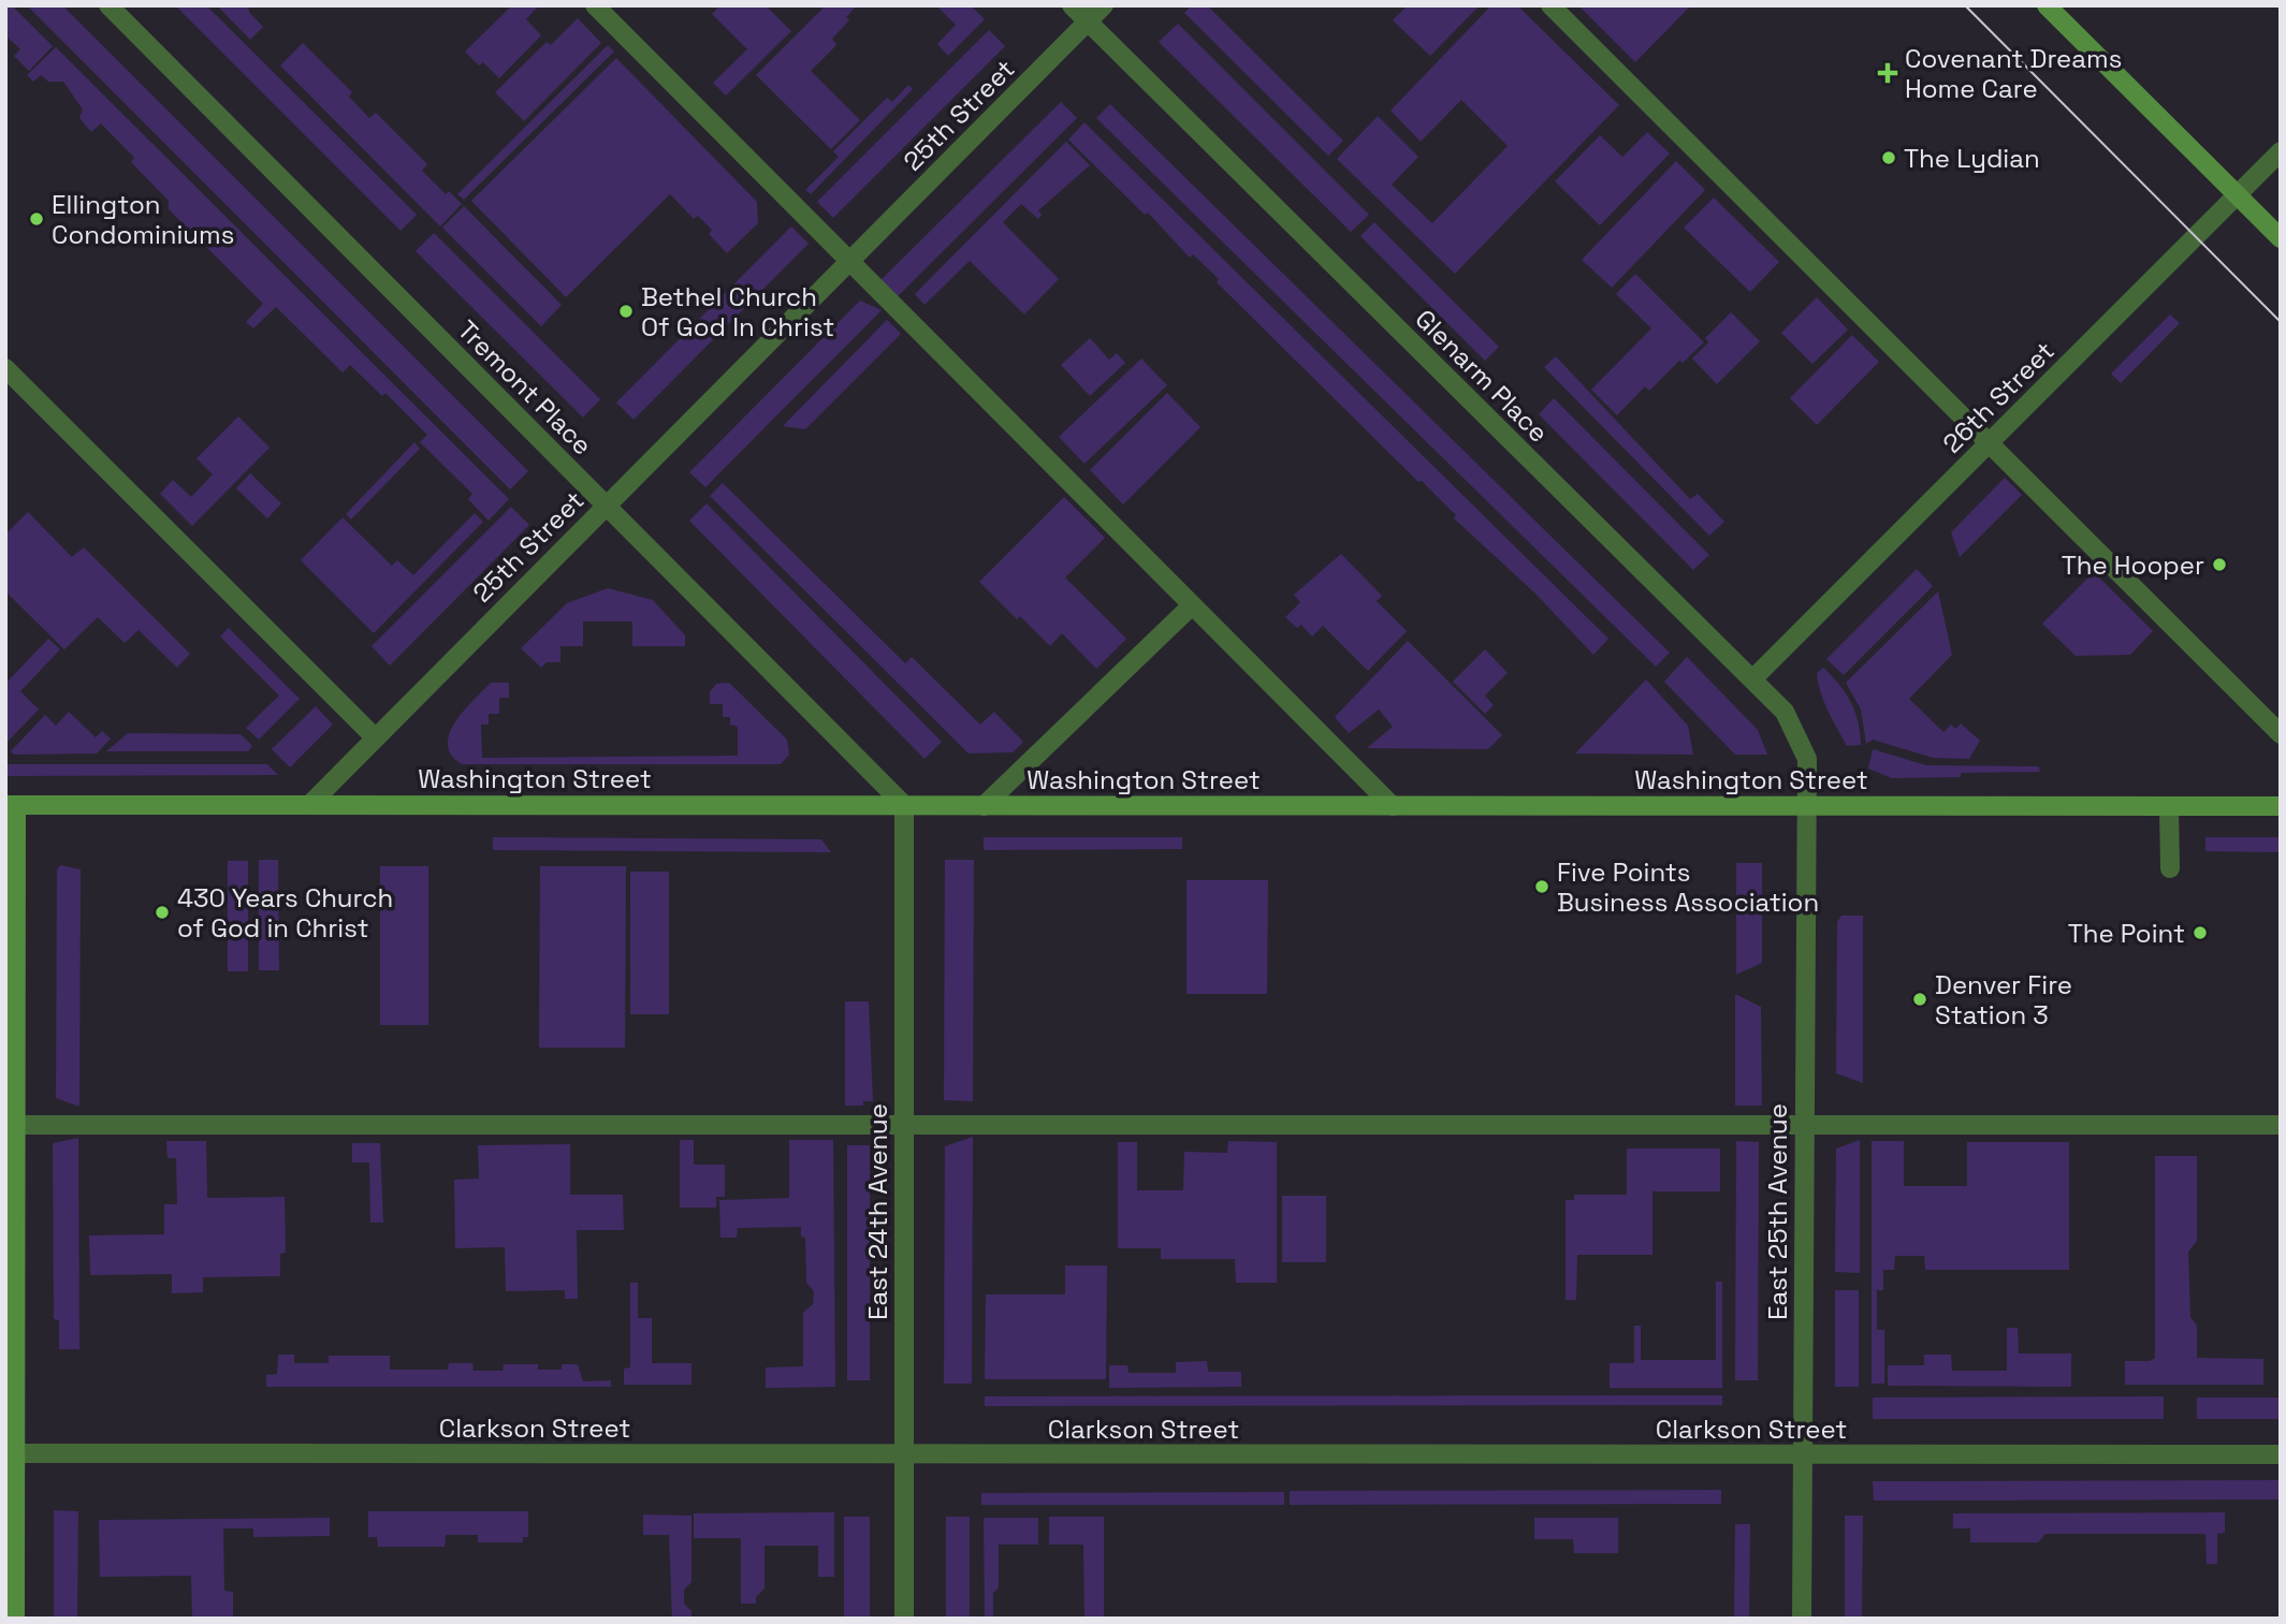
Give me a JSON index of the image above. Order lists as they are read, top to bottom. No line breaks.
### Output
{"streets":{"street":["25th Street","Glenarm Place","Tremont Place","26th Street","Washington Street","East 24th Avenue","East 25th Avenue","Clarkson Street"]},"crossings":[["25th Street","Glenarm Place"],["25th Street","Tremont Place"],["25th Street","Washington Street"],["Glenarm Place","26th Street"],["Glenarm Place","Washington Street"],["Glenarm Place","East 25th Avenue"],["Tremont Place","Washington Street"],["Tremont Place","East 24th Avenue"],["Washington Street","East 24th Avenue"],["Washington Street","East 25th Avenue"],["East 24th Avenue","Clarkson Street"],["East 25th Avenue","Clarkson Street"]],"places":{"health":["Covenant Dreams Home Care"],"other":["The Lydian","Ellington Condominiums","Bethel Church Of God In Christ","The Hooper","Five Points Business Association","430 Years Church of God in Christ","The Point","Denver Fire Station 3"]}}
